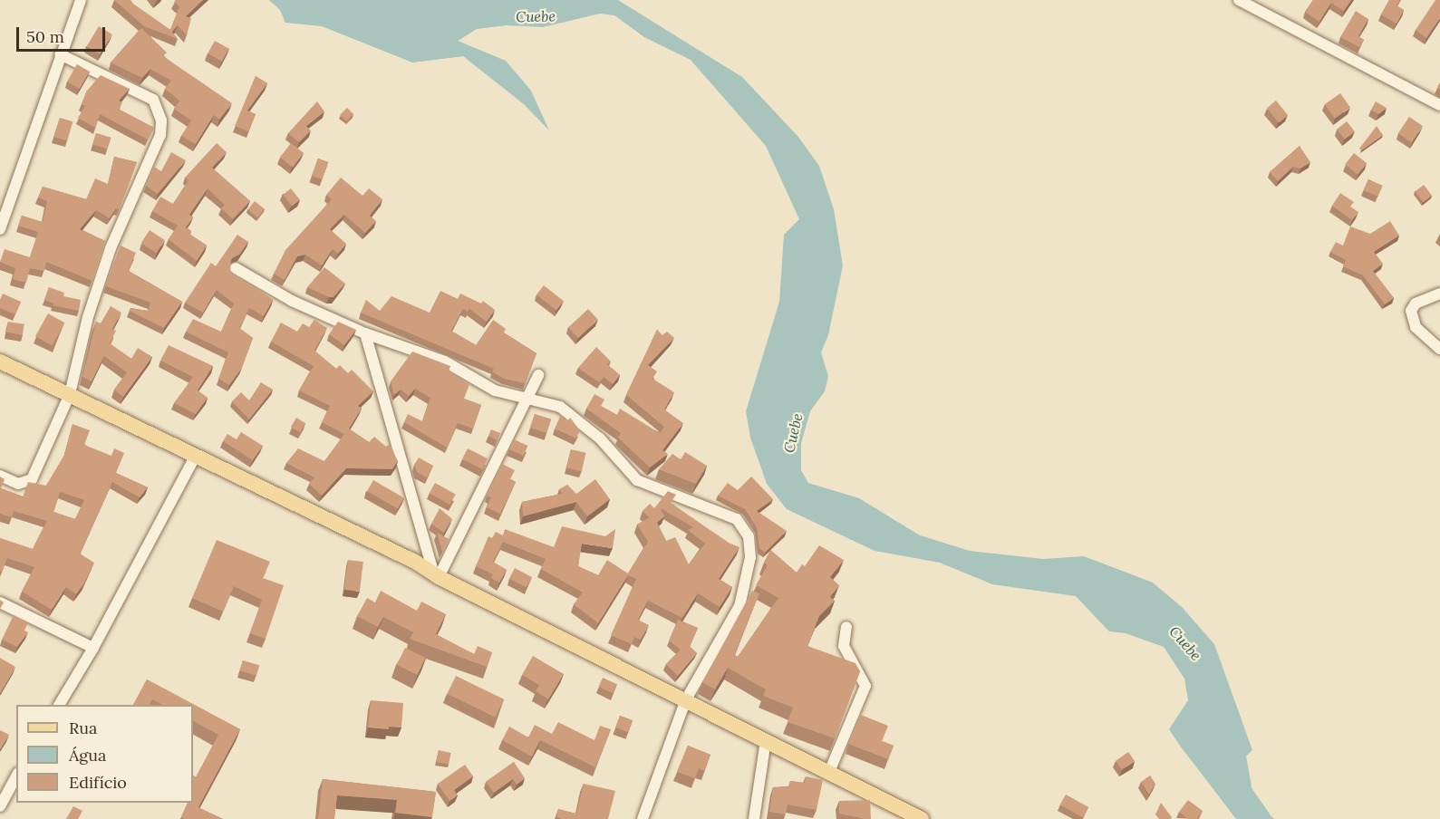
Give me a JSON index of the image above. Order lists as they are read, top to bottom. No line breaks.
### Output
{"water":["Cuebe"],"legend":["Rua","Água","Edifício"],"scale_bar":"50 m"}
